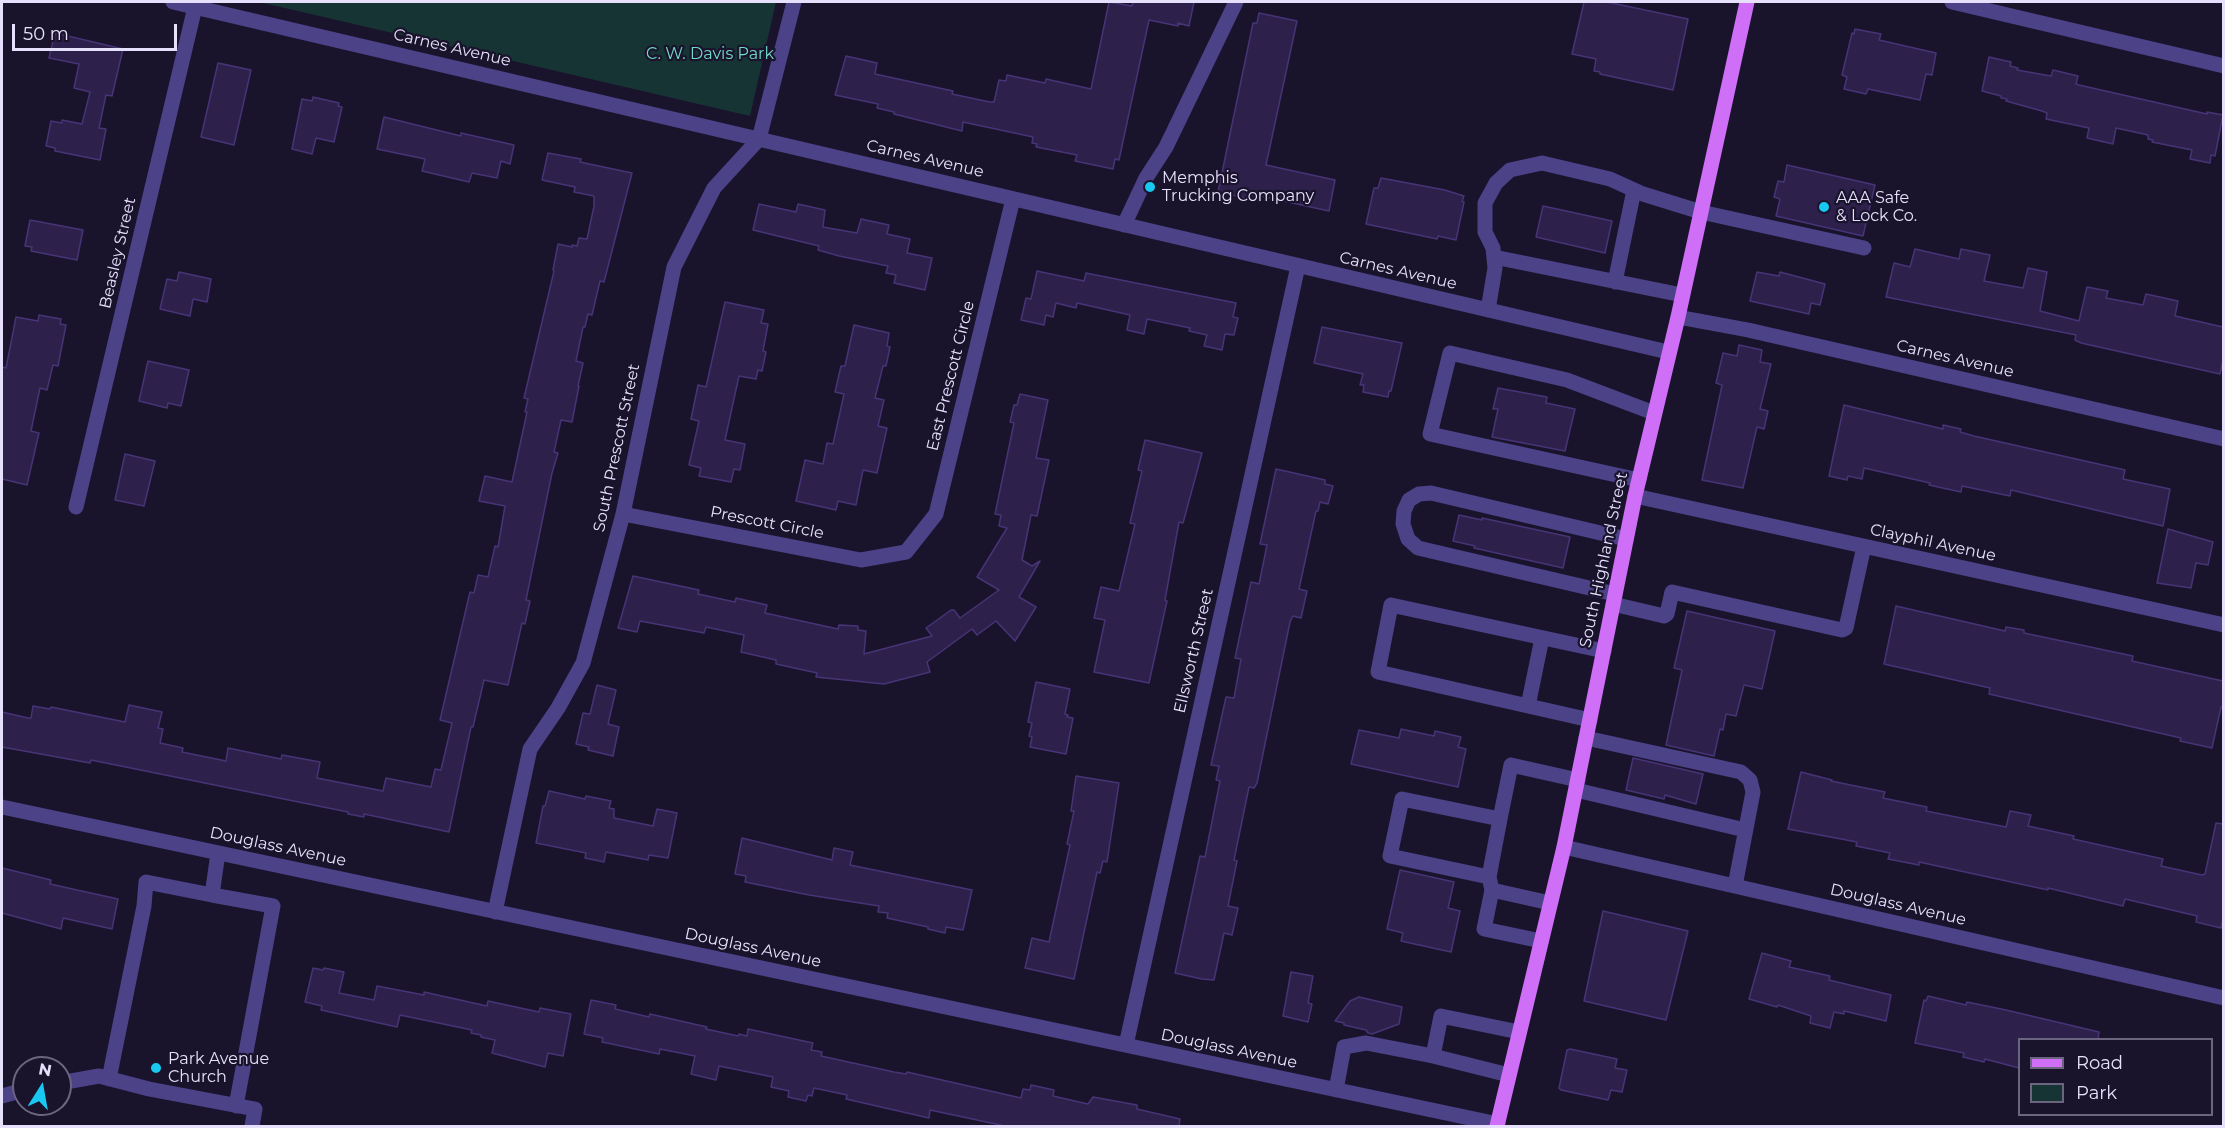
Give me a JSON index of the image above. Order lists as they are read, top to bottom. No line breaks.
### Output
{"streets":{"main road":["South Highland Street"],"street":["Carnes Avenue","Beasley Street","East Prescott Circle","South Prescott Street","Prescott Circle","Clayphil Avenue","Ellsworth Street","Douglass Avenue"]},"crossings":[["Carnes Avenue","Beasley Street"],["Carnes Avenue","East Prescott Circle"],["Carnes Avenue","South Prescott Street"],["Carnes Avenue","South Highland Street"],["Carnes Avenue","Ellsworth Street"],["East Prescott Circle","Prescott Circle"],["South Prescott Street","Prescott Circle"],["South Prescott Street","Douglass Avenue"],["Clayphil Avenue","South Highland Street"],["South Highland Street","Douglass Avenue"],["Ellsworth Street","Douglass Avenue"]],"parks":["C. W. Davis Park"],"places":["Memphis Trucking Company","AAA Safe & Lock Co.","Park Avenue Church"],"legend":["Road","Park"],"scale_bar":"50 m","north":"top"}
